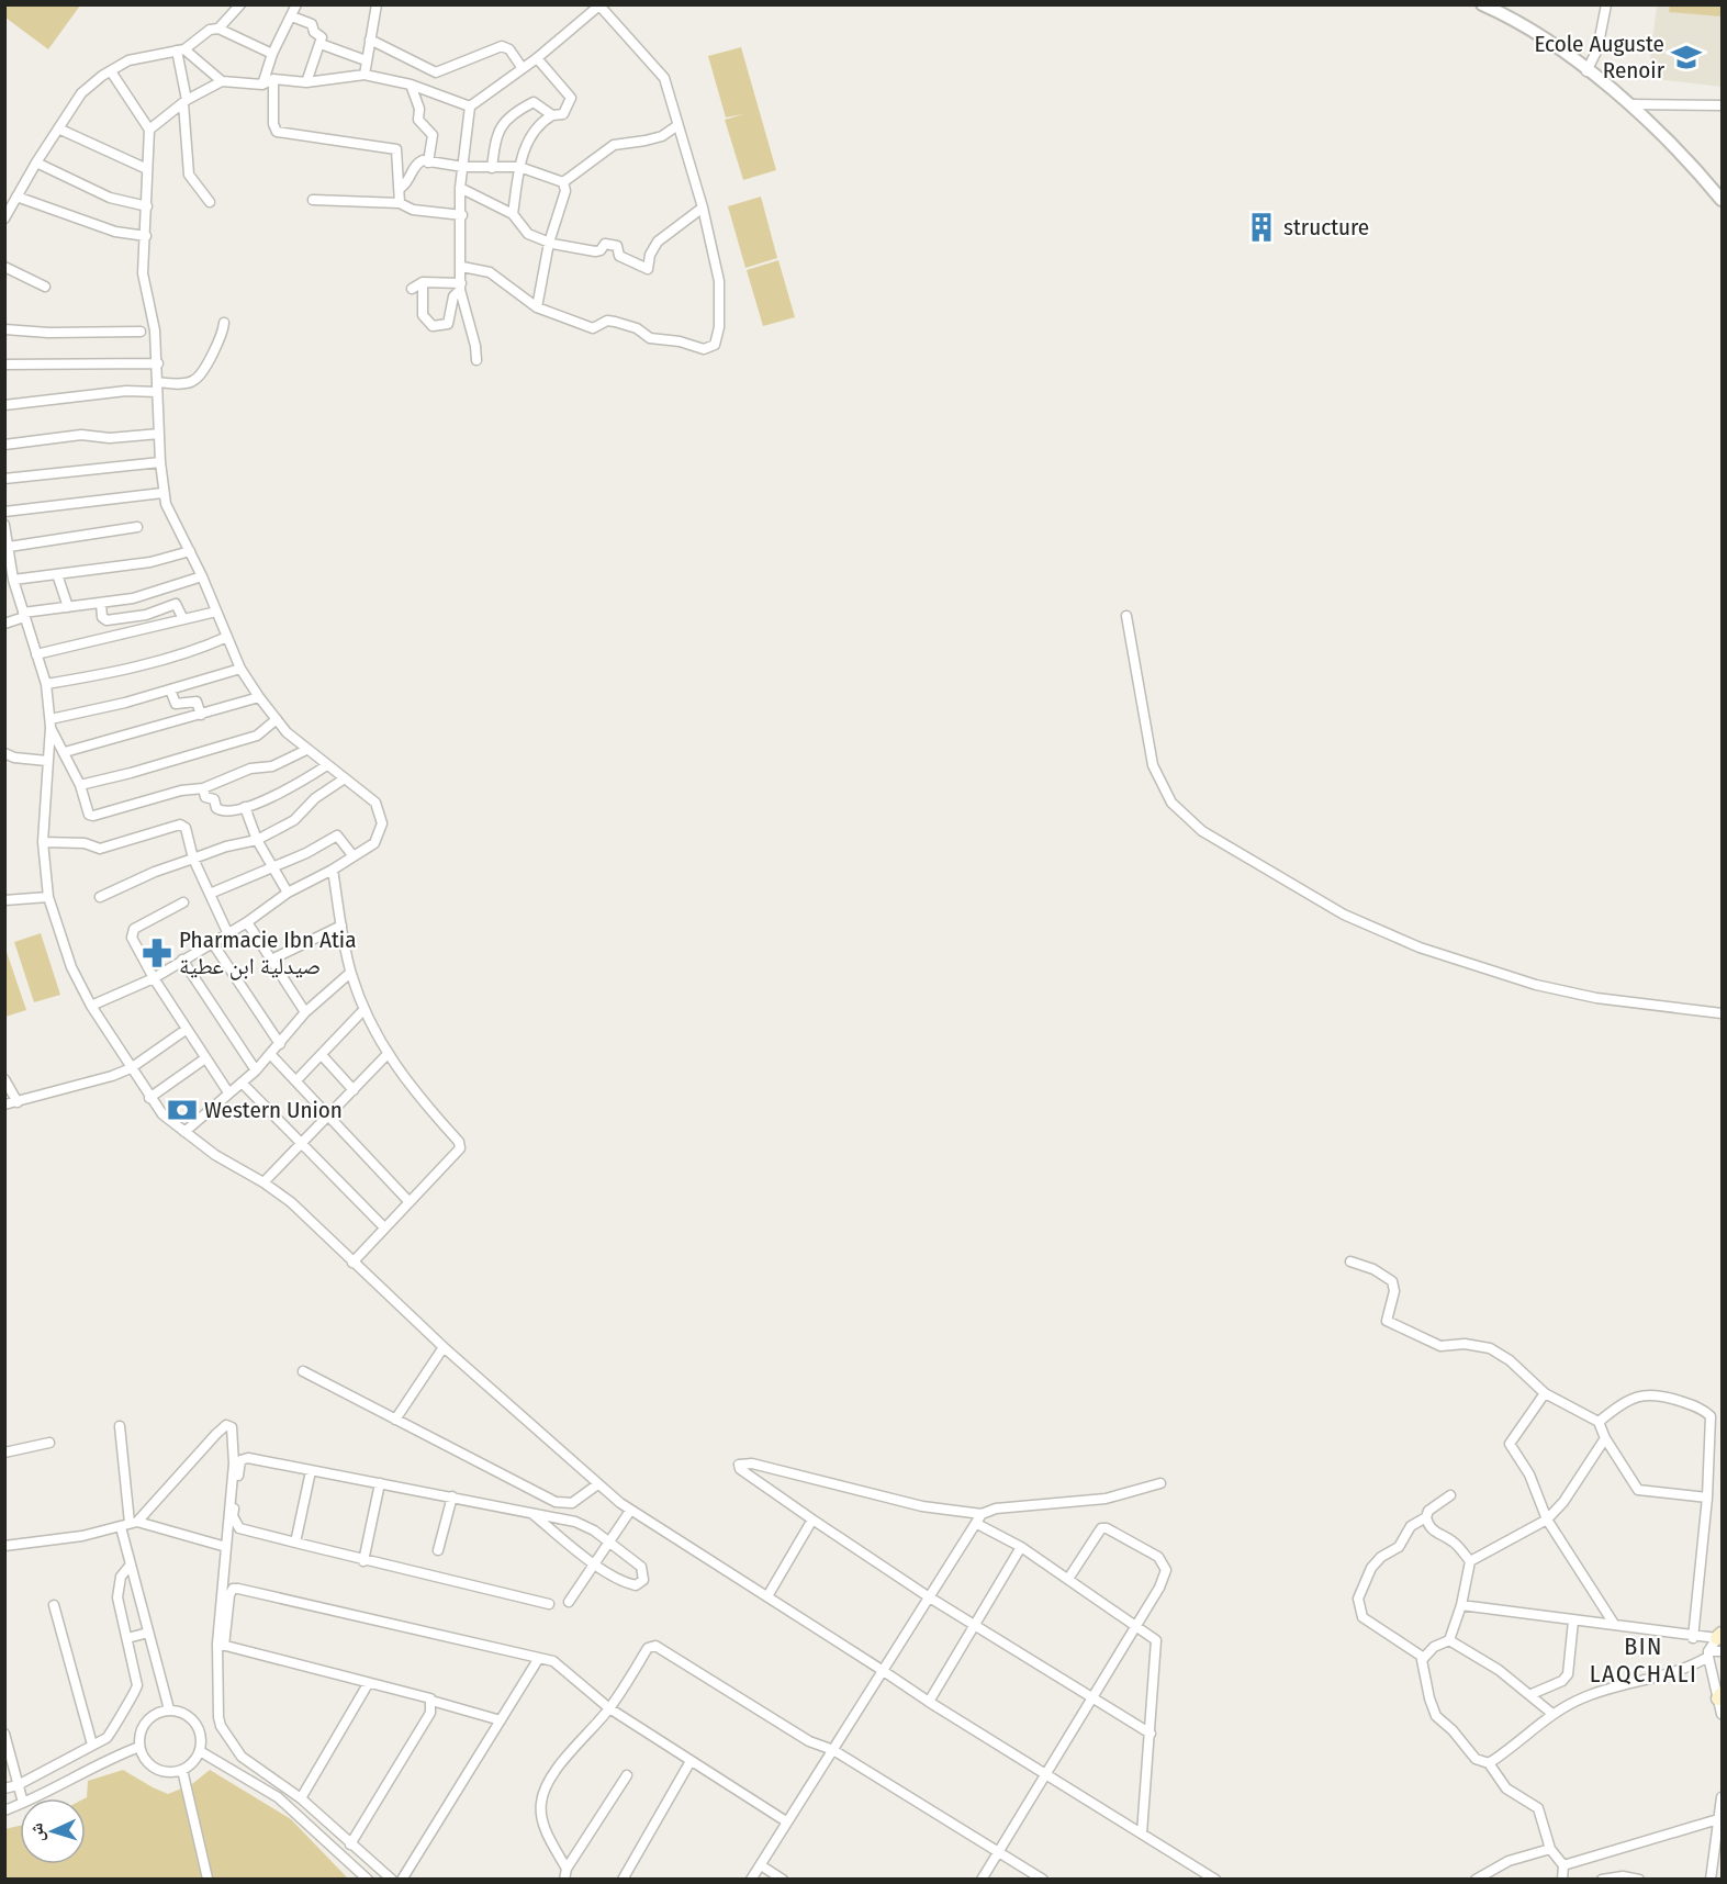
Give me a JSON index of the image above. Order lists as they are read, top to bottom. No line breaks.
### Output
{"districts":["BIN LAQCHALI"],"places":{"school or university":["Ecole Auguste Renoir"],"building":["structure"],"pharmacy":["Pharmacie Ibn Atia صيدلية ابن عطية"],"bank":["Western Union"]},"north":"left"}
